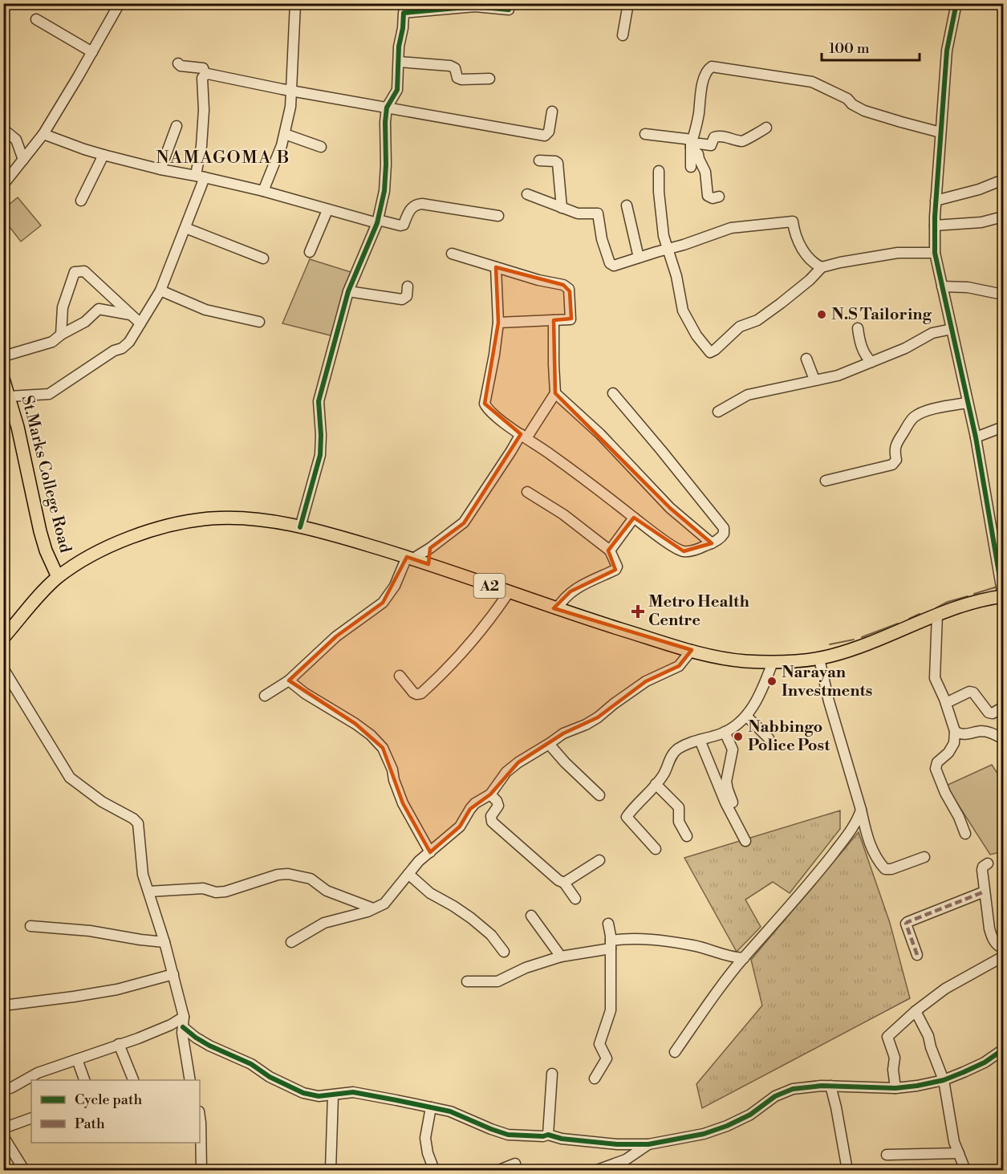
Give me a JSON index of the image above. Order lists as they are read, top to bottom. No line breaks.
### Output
{"streets":{"main road":["St.Marks College Road","A2"]},"crossings":[["St.Marks College Road","A2"]],"districts":["NAMAGOMA B"],"places":{"other":["N.S Tailoring","Narayan Investments","Nabbingo Police Post"],"health":["Metro Health Centre"]},"legend":["Cycle path","Path"],"scale_bar":"100 m"}
